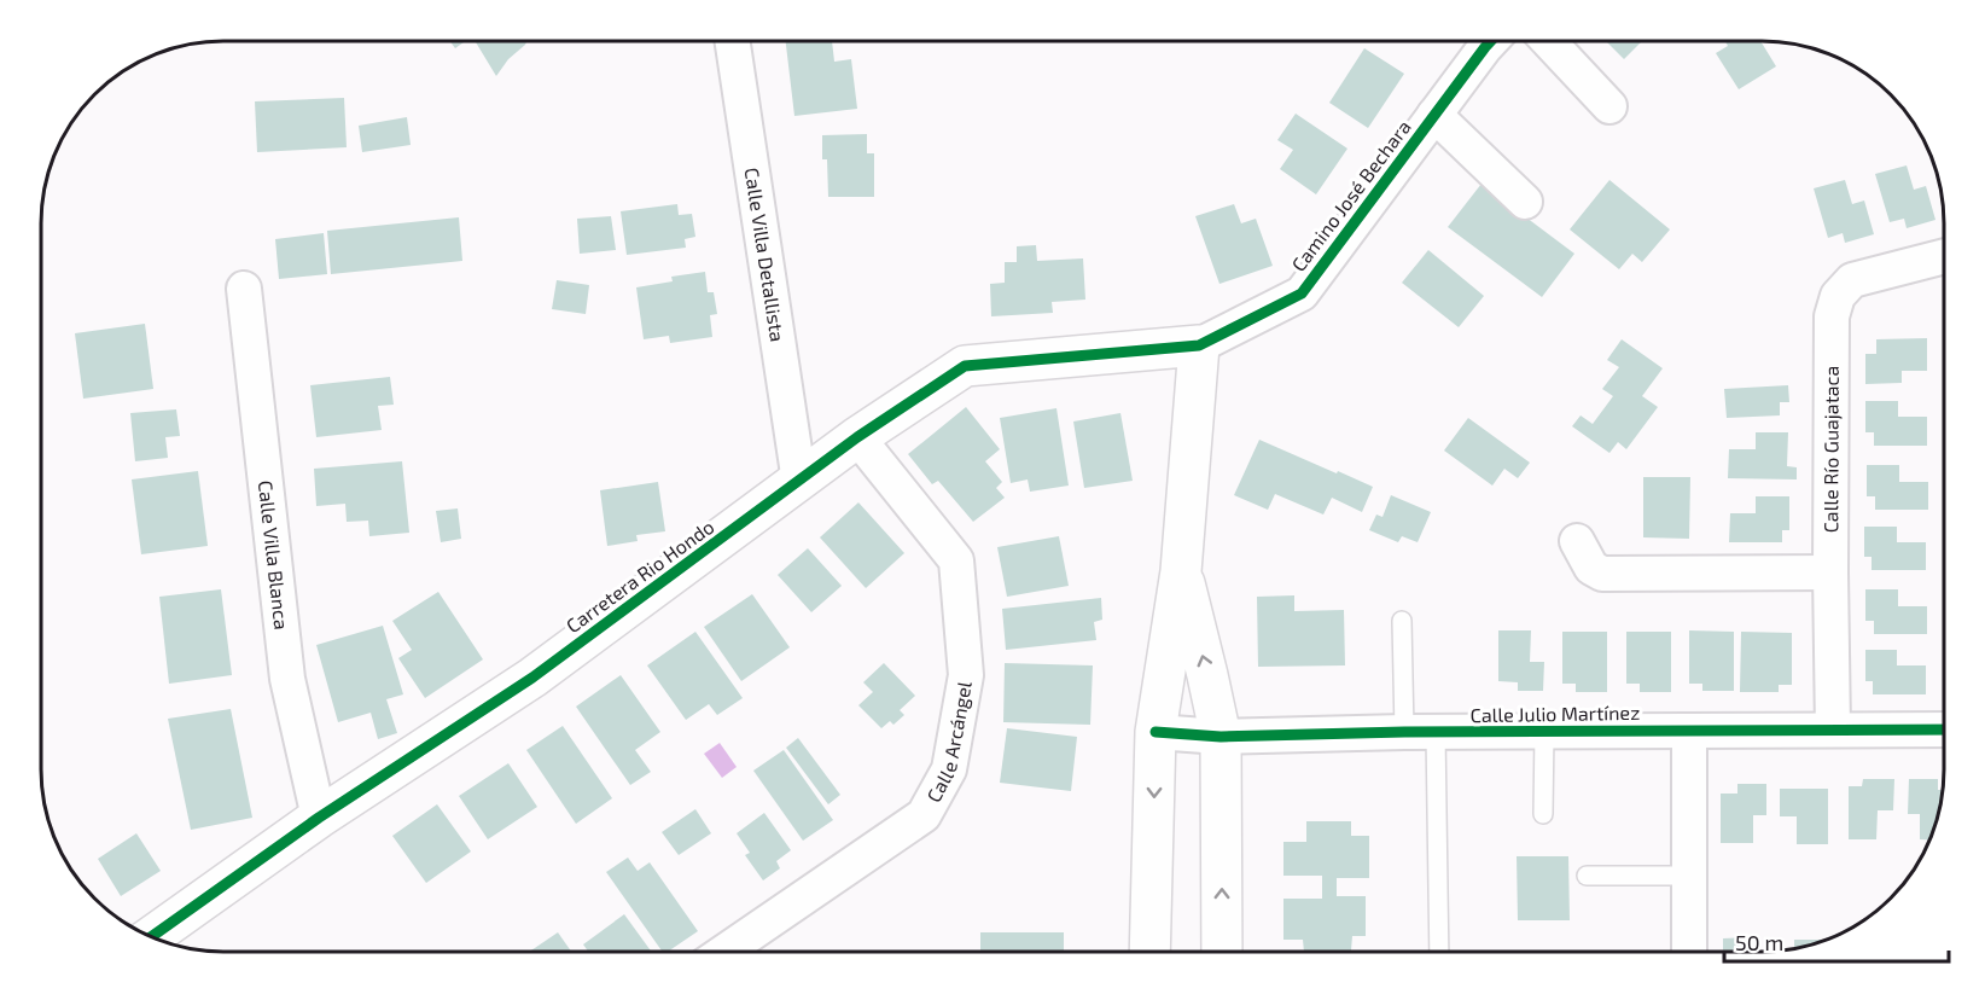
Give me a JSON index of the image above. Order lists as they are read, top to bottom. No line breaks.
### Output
{"streets":{"street":["Camino José Bechara","Calle Villa Detallista","Calle Río Guajataca","Calle Villa Blanca","Carretera Rio Hondo","Calle Julio Martínez","Calle Arcángel"]},"crossings":[["Camino José Bechara","Carretera Rio Hondo"],["Calle Villa Detallista","Carretera Rio Hondo"],["Calle Río Guajataca","Calle Julio Martínez"],["Calle Villa Blanca","Carretera Rio Hondo"],["Carretera Rio Hondo","Calle Arcángel"]],"scale_bar":"50 m"}
